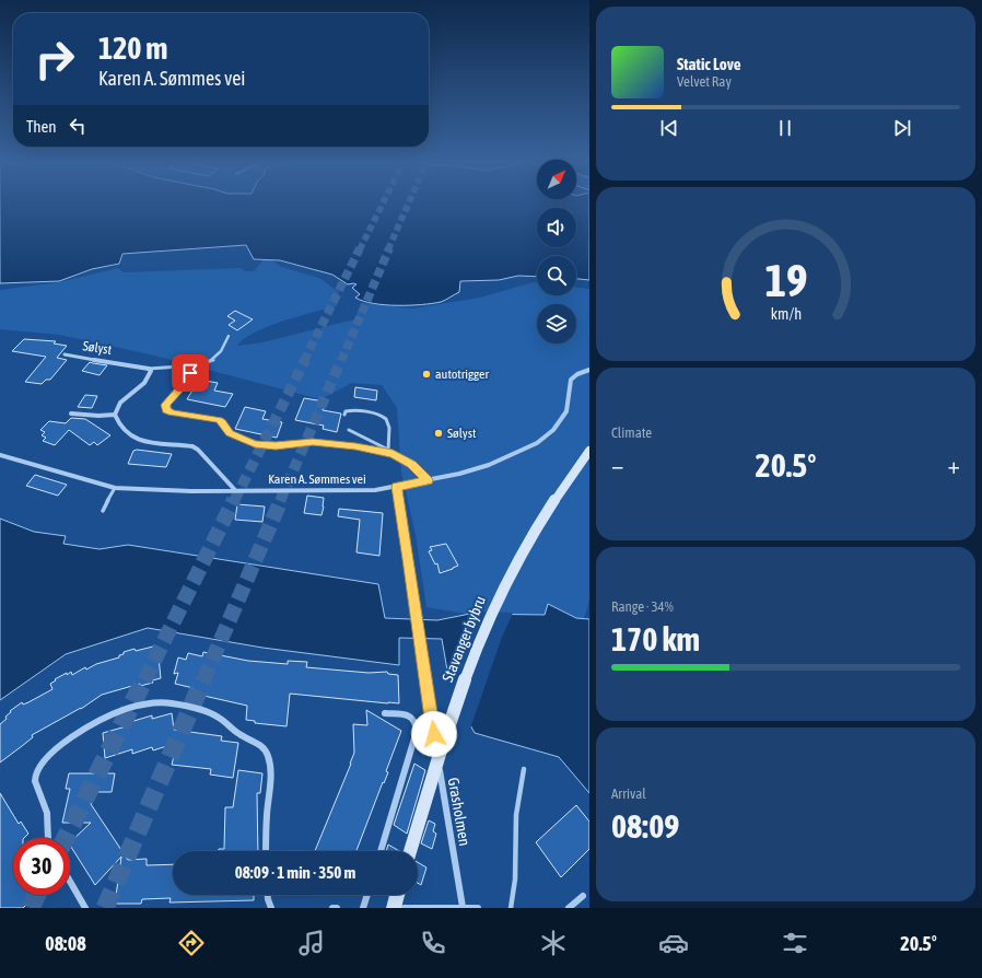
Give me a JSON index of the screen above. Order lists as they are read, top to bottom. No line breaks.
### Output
{"streets":{"main road":["Stavanger bybru"],"street":["Sølyst","Karen A. Sømmes vei","Grasholmen"]},"crossings":[["Karen A. Sømmes vei","Grasholmen"]],"places":["autotrigger","Sølyst"],"north":"top right","page":{"turn":["120 m","Karen A. Sømmes vei"],"song":["Static Love","Velvet Ray"],"then":"Then","tile":["Climate",["Range · 34%","170 km"],["Arrival","08:09"]],"heat":["−","20.5°","+"],"limit":"30","trip":"08:09 · 1 min · 350 m","tabs":["08:08","20.5°"],"gauge":["19","km/h"]}}
